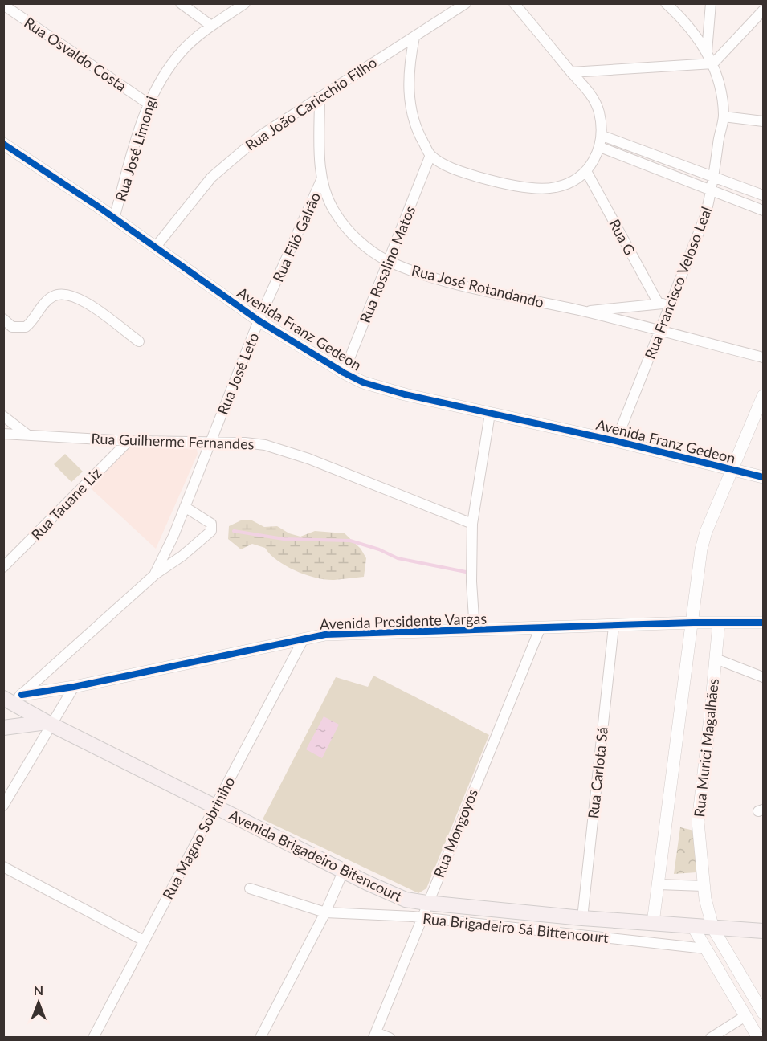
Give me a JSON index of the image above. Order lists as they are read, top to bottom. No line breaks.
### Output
{"streets":{"main road":["Avenida Brigadeiro Bitencourt"],"street":["Rua Osvaldo Costa","Rua João Caricchio Filho","Rua José Limongi","Rua Filó Galrão","Rua G","Rua Rosalino Matos","Rua Francisco Veloso Leal","Rua José Rotandando","Avenida Franz Gedeon","Rua José Leto","Rua Guilherme Fernandes","Rua Tauane Liz","Avenida Presidente Vargas","Rua Murici Magalhães","Rua Carlota Sá","Rua Mongoyos","Rua Magno Sobriniho","Rua Brigadeiro Sá Bittencourt"]},"crossings":[["Rua Osvaldo Costa","Rua José Limongi"],["Rua João Caricchio Filho","Rua José Rotandando"],["Rua João Caricchio Filho","Avenida Franz Gedeon"],["Rua José Limongi","Avenida Franz Gedeon"],["Rua Filó Galrão","Rua José Rotandando"],["Rua Filó Galrão","Avenida Franz Gedeon"],["Rua Filó Galrão","Rua José Leto"],["Rua G","Rua José Rotandando"],["Rua Rosalino Matos","Rua José Rotandando"],["Rua Rosalino Matos","Avenida Franz Gedeon"],["Rua Francisco Veloso Leal","Rua José Rotandando"],["Rua Francisco Veloso Leal","Avenida Franz Gedeon"],["Avenida Franz Gedeon","Rua José Leto"],["Avenida Franz Gedeon","Rua Murici Magalhães"],["Rua José Leto","Rua Guilherme Fernandes"],["Rua José Leto","Avenida Presidente Vargas"],["Rua José Leto","Avenida Brigadeiro Bitencourt"],["Rua Guilherme Fernandes","Rua Tauane Liz"],["Avenida Presidente Vargas","Rua Murici Magalhães"],["Avenida Presidente Vargas","Rua Carlota Sá"],["Avenida Presidente Vargas","Rua Mongoyos"],["Avenida Presidente Vargas","Rua Magno Sobriniho"],["Avenida Presidente Vargas","Avenida Brigadeiro Bitencourt"],["Rua Murici Magalhães","Avenida Brigadeiro Bitencourt"],["Rua Carlota Sá","Avenida Brigadeiro Bitencourt"],["Rua Mongoyos","Avenida Brigadeiro Bitencourt"],["Rua Mongoyos","Rua Brigadeiro Sá Bittencourt"],["Rua Magno Sobriniho","Avenida Brigadeiro Bitencourt"]],"north":"top"}
